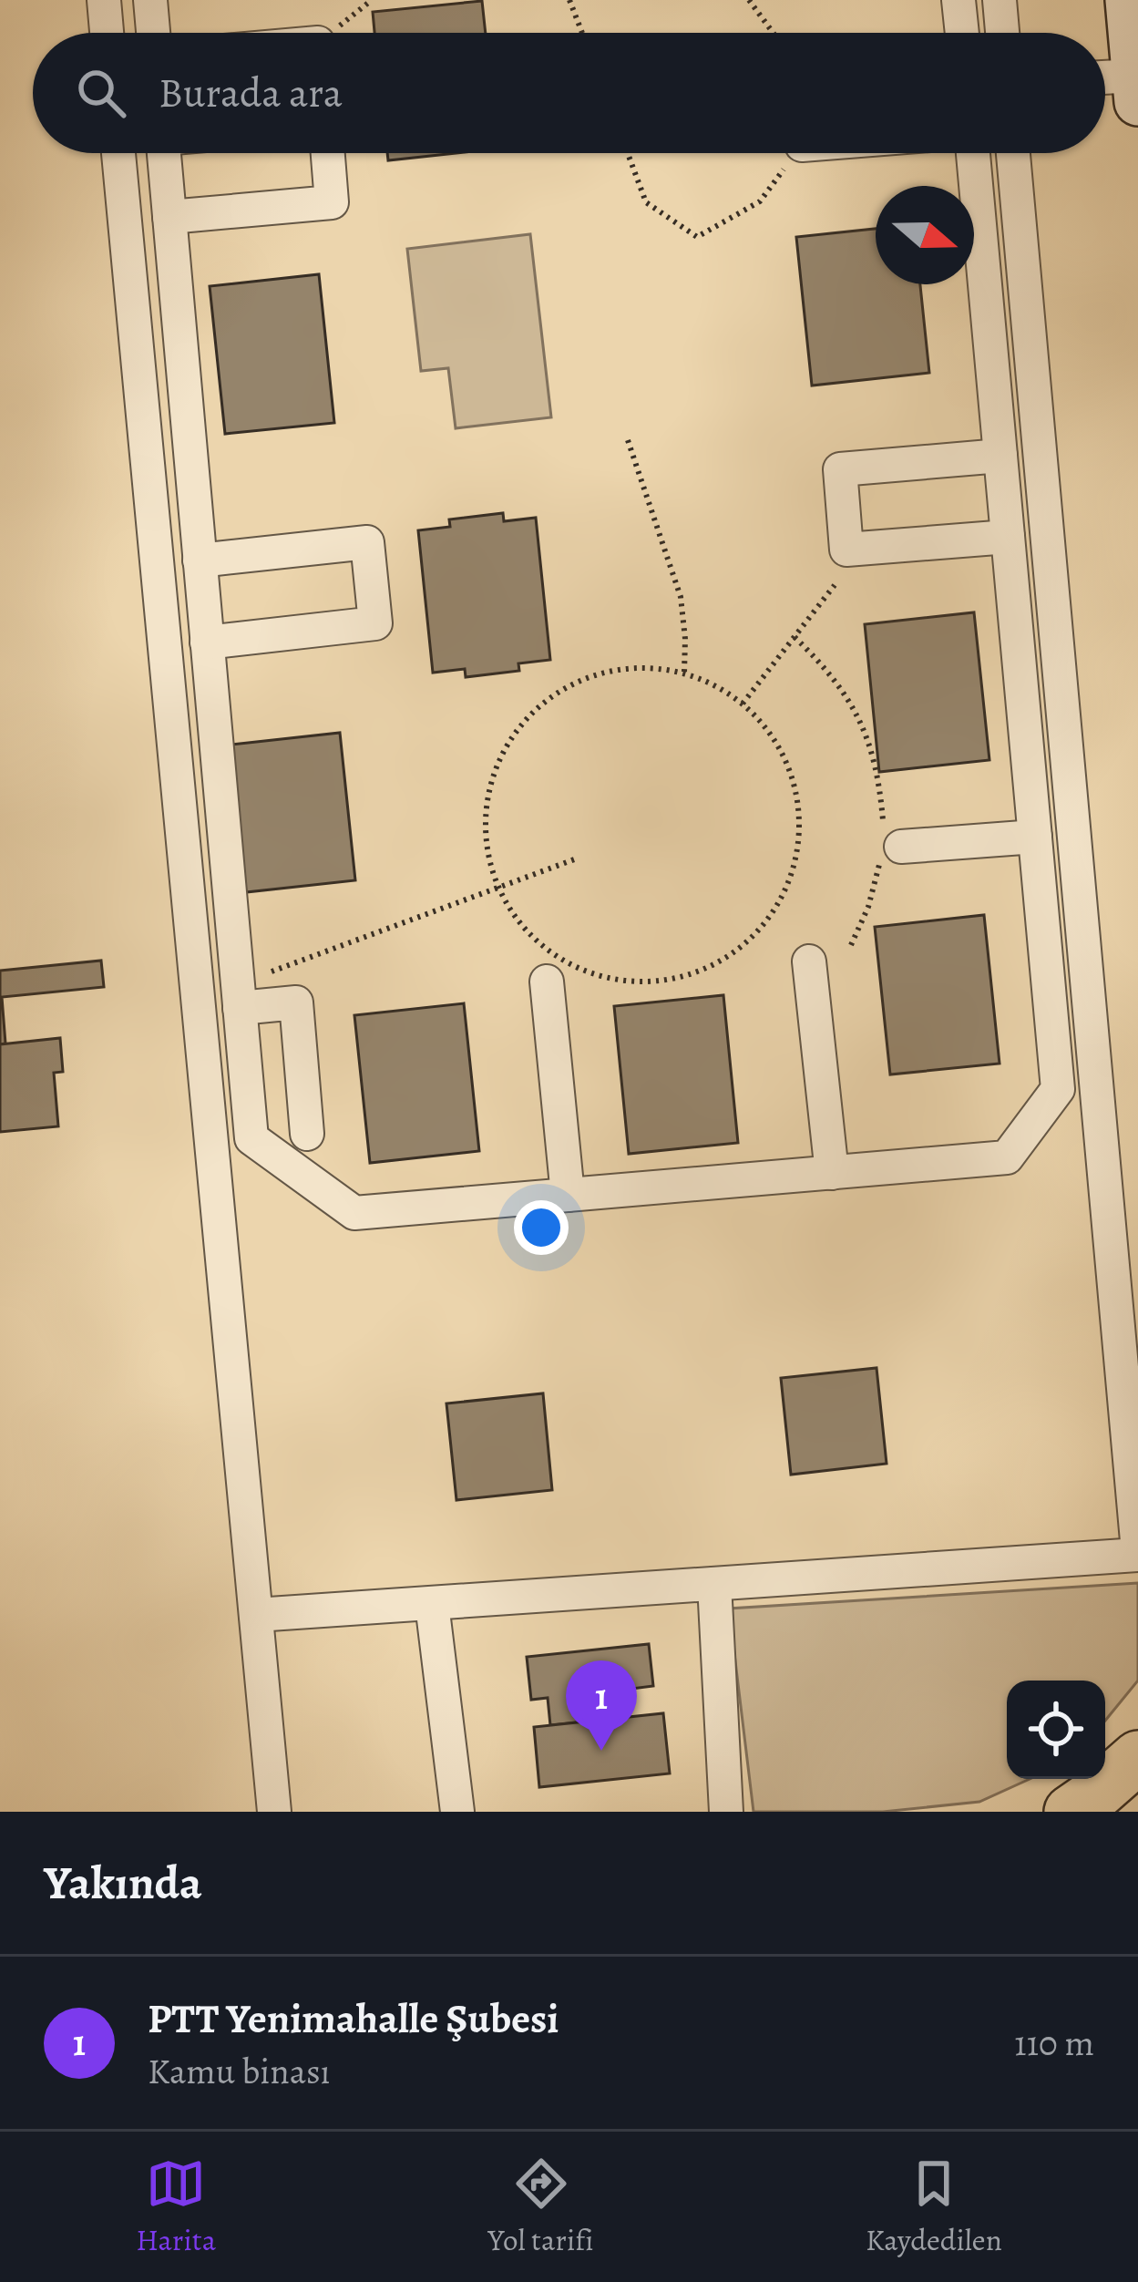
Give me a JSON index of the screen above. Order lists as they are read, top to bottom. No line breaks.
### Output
{"north":"right","page":{"search":"Burada ara","pins":"1","heading":"Yakında","list":[{"mark":"1","name":"PTT Yenimahalle Şubesi","note":"Kamu binası","value":"110 m"}],"nav":["Harita","Yol tarifi","Kaydedilen"]}}
